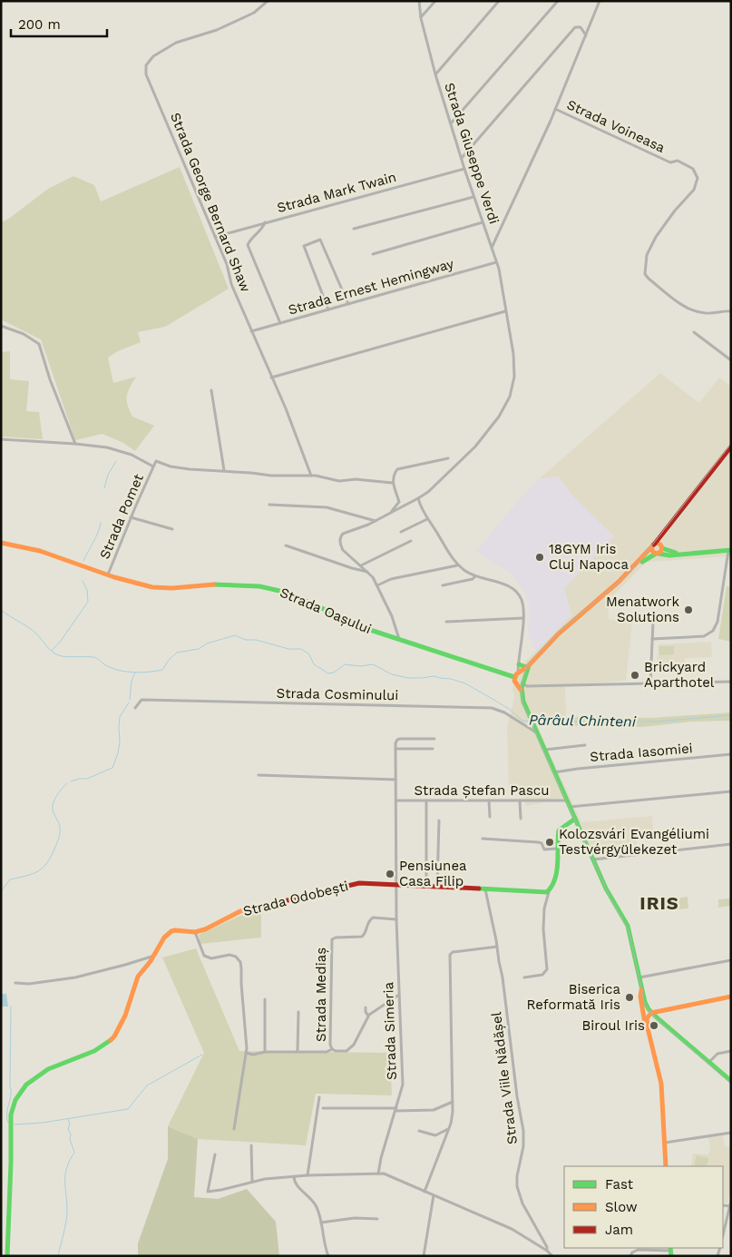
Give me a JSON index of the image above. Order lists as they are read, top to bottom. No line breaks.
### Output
{"streets":{"main road":["Strada Oașului","Strada Odobești"],"street":["Strada Voineasa","Strada Giuseppe Verdi","Strada Mark Twain","Strada George Bernard Shaw","Strada Ernest Hemingway","Strada Pomet","Strada Cosminului","Strada Iasomiei","Strada Ștefan Pascu","Strada Mediaș","Strada Simeria","Strada Viile Nădășel"]},"crossings":[["Strada Giuseppe Verdi","Strada Mark Twain"],["Strada Giuseppe Verdi","Strada Ernest Hemingway"],["Strada Mark Twain","Strada George Bernard Shaw"],["Strada George Bernard Shaw","Strada Ernest Hemingway"],["Strada Pomet","Strada Oașului"],["Strada Ștefan Pascu","Strada Simeria"],["Strada Odobești","Strada Simeria"],["Strada Odobești","Strada Viile Nădășel"],["Strada Mediaș","Strada Simeria"]],"districts":["IRIS"],"water":["Pârâul Chinteni"],"places":["18GYM Iris Cluj Napoca","Menatwork Solutions","Brickyard Aparthotel","Kolozsvári Evangéliumi Testvérgyülekezet","Pensiunea Casa Filip","Biserica Reformată Iris","Biroul Iris"],"legend":["Fast","Slow","Jam"],"scale_bar":"200 m"}
